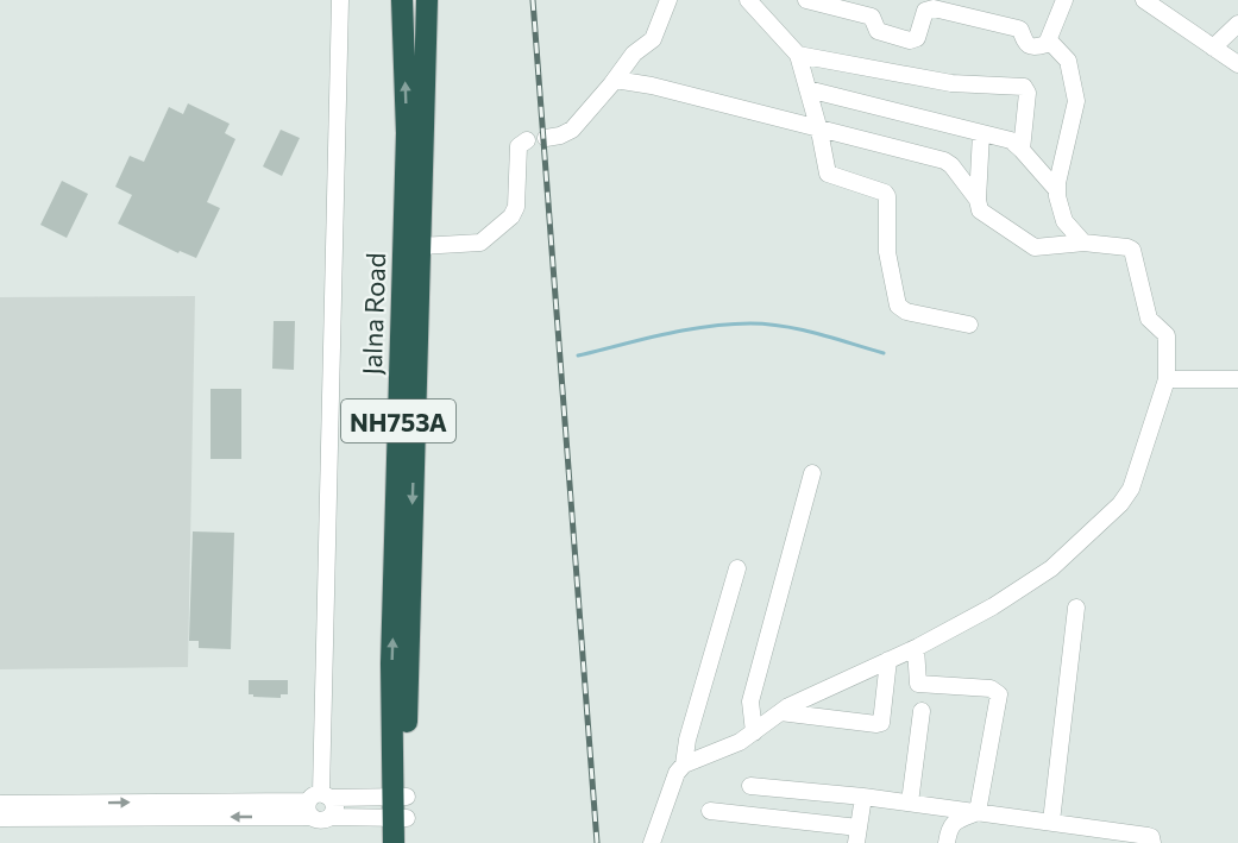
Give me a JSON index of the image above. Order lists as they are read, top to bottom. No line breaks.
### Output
{"streets":{"highway":["Jalna Road","NH753A"]}}
